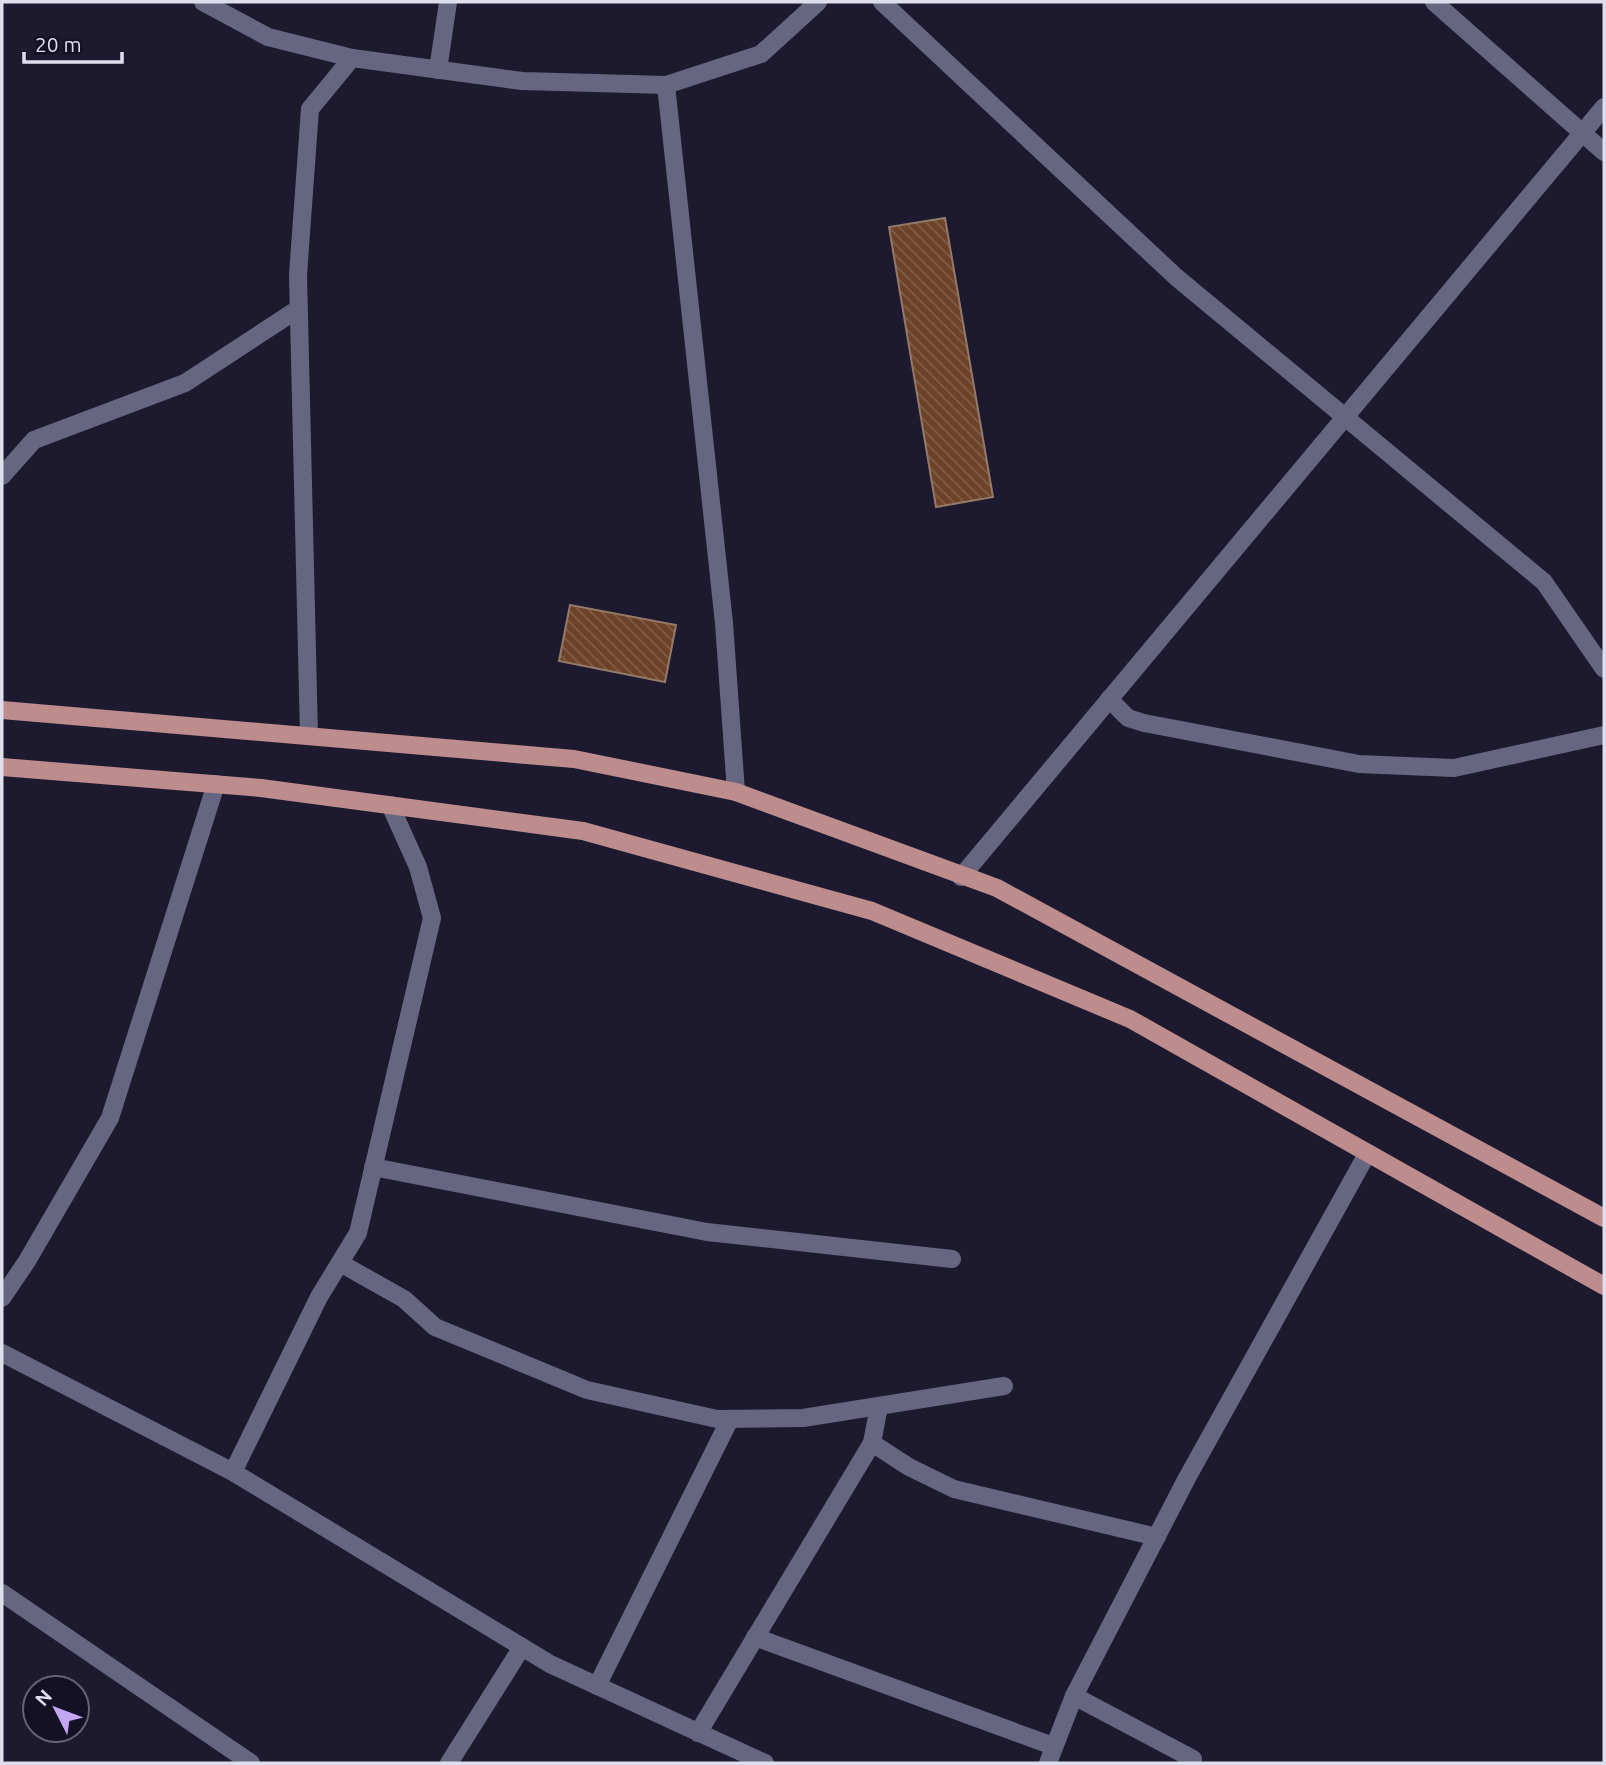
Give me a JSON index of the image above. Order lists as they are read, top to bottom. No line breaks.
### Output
{"scale_bar":"20 m","north":"top left"}
